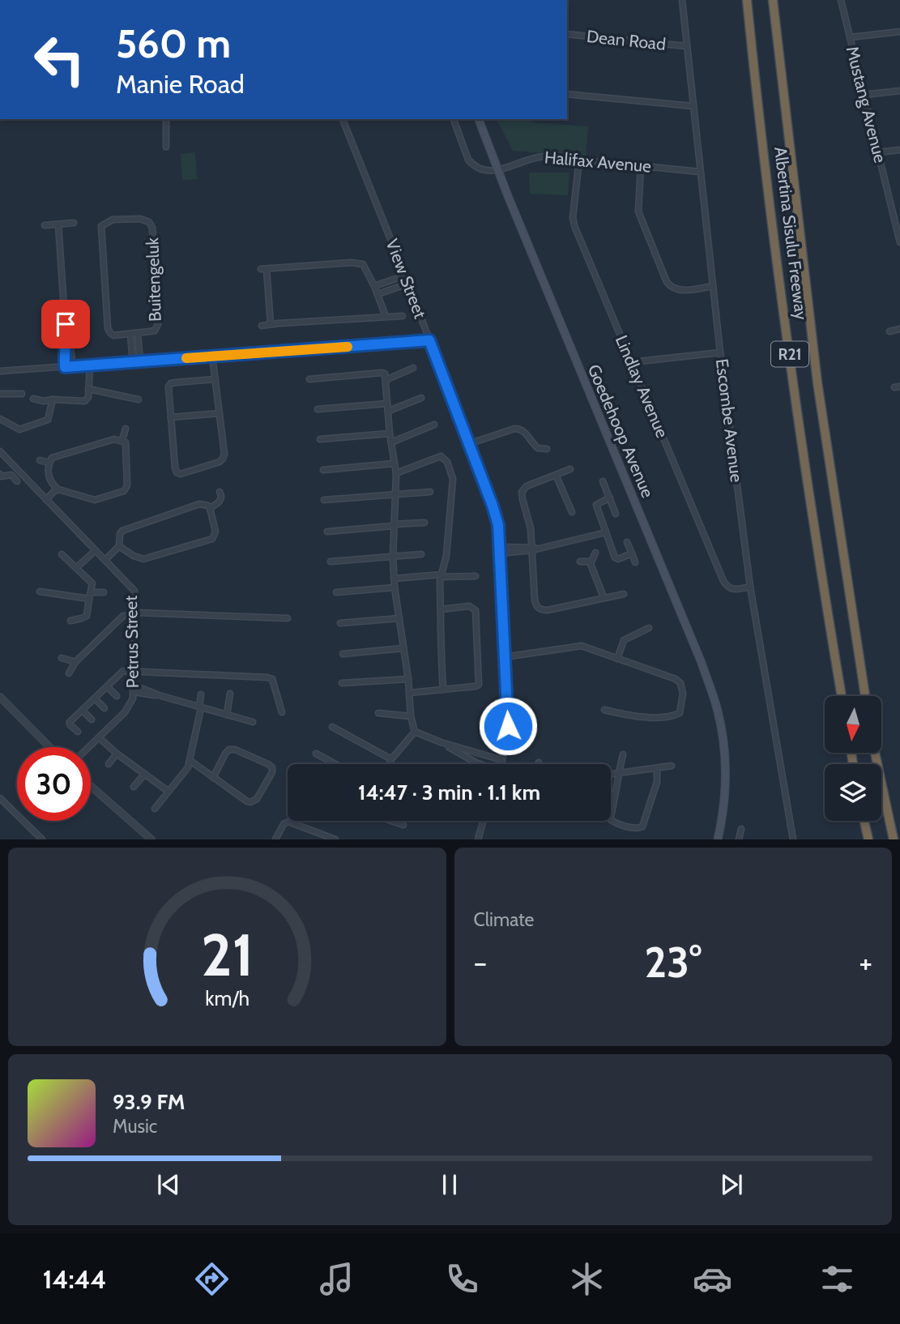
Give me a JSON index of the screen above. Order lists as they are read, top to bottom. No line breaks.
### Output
{"streets":{"highway":["Albertina Sisulu Freeway","R21"],"main road":["Goedehoop Avenue"],"street":["Dean Road","Mustang Avenue","Halifax Avenue","View Street","Buitengeluk","Lindlay Avenue","Escombe Avenue","Petrus Street"]},"crossings":[["Dean Road","Escombe Avenue"],["Halifax Avenue","Lindlay Avenue"],["Halifax Avenue","Escombe Avenue"],["Halifax Avenue","Goedehoop Avenue"],["Lindlay Avenue","Escombe Avenue"]],"north":"bottom","page":{"turn":["560 m","Manie Road"],"limit":"30","trip":"14:47 · 3 min · 1.1 km","tile":"Climate","heat":["−","23°","+"],"song":["93.9 FM","Music"],"tabs":"14:44","gauge":["21","km/h"]}}
